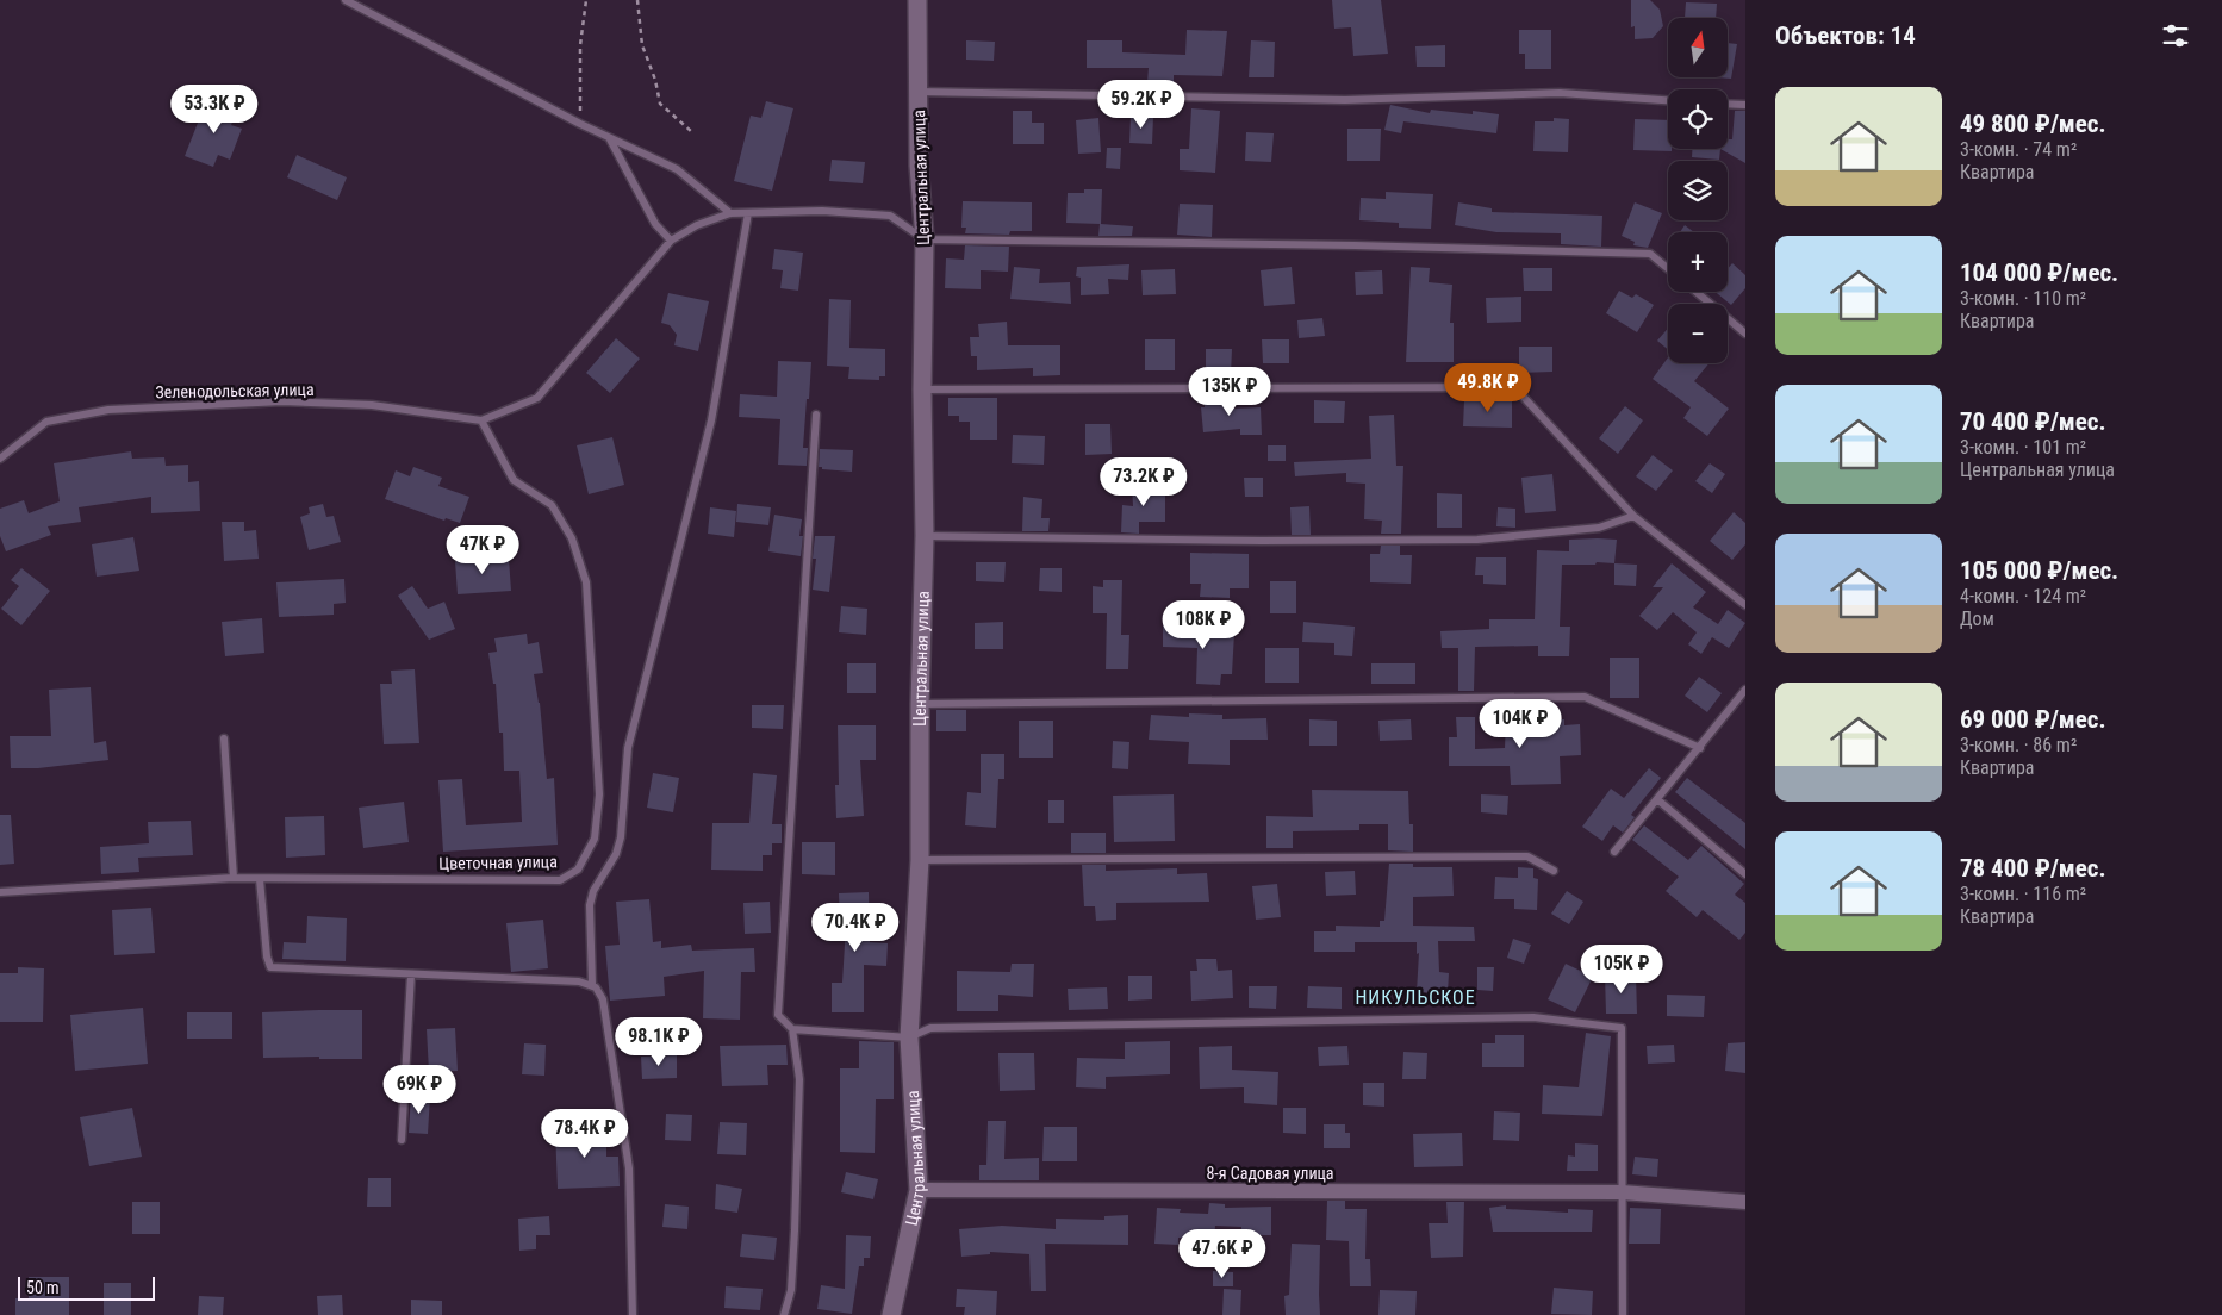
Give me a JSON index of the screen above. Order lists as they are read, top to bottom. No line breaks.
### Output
{"streets":{"street":["Центральная улица","8-я Садовая улица"],"lane":["Зеленодольская улица","Цветочная улица"]},"crossings":[["Центральная улица","8-я Садовая улица"],["Зеленодольская улица","Цветочная улица"]],"districts":["НИКУЛЬСКОЕ"],"scale_bar":"50 m","north":"top","page":{"heading":"Объектов: 14","map_buttons":["+","−"],"list":[{"name":"49 800 ₽/мес.","note":"3-комн. · 74 m² · Квартира"},{"name":"104 000 ₽/мес.","note":"3-комн. · 110 m² · Квартира"},{"name":"70 400 ₽/мес.","note":"3-комн. · 101 m² · Центральная улица"},{"name":"105 000 ₽/мес.","note":"4-комн. · 124 m² · Дом"},{"name":"69 000 ₽/мес.","note":"3-комн. · 86 m² · Квартира"},{"name":"78 400 ₽/мес.","note":"3-комн. · 116 m² · Квартира"}],"price":["59.2K ₽","53.3K ₽","49.8K ₽","135K ₽","73.2K ₽","47K ₽","108K ₽","104K ₽","70.4K ₽","105K ₽","98.1K ₽","69K ₽","78.4K ₽","47.6K ₽"],"scale":"50 m"}}
